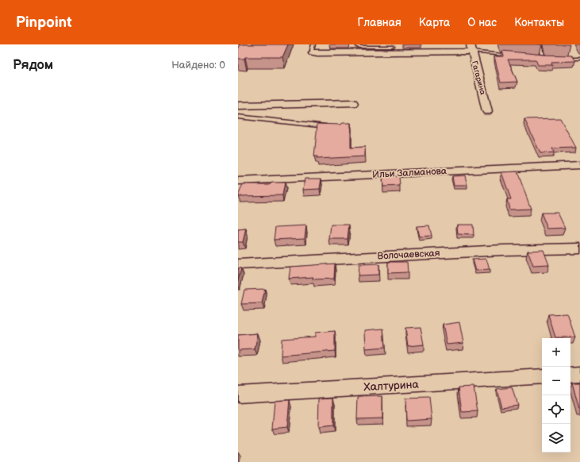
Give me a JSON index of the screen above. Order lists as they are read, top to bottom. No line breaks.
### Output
{"streets":{"street":["Гагарина","Ильи Залманова","Волочаевская","Халтурина"]},"page":{"header":"Pinpoint","nav":["Главная","Карта","О нас","Контакты"],"heading":["Рядом","Найдено: 0"],"map_buttons":["+","−"]}}
